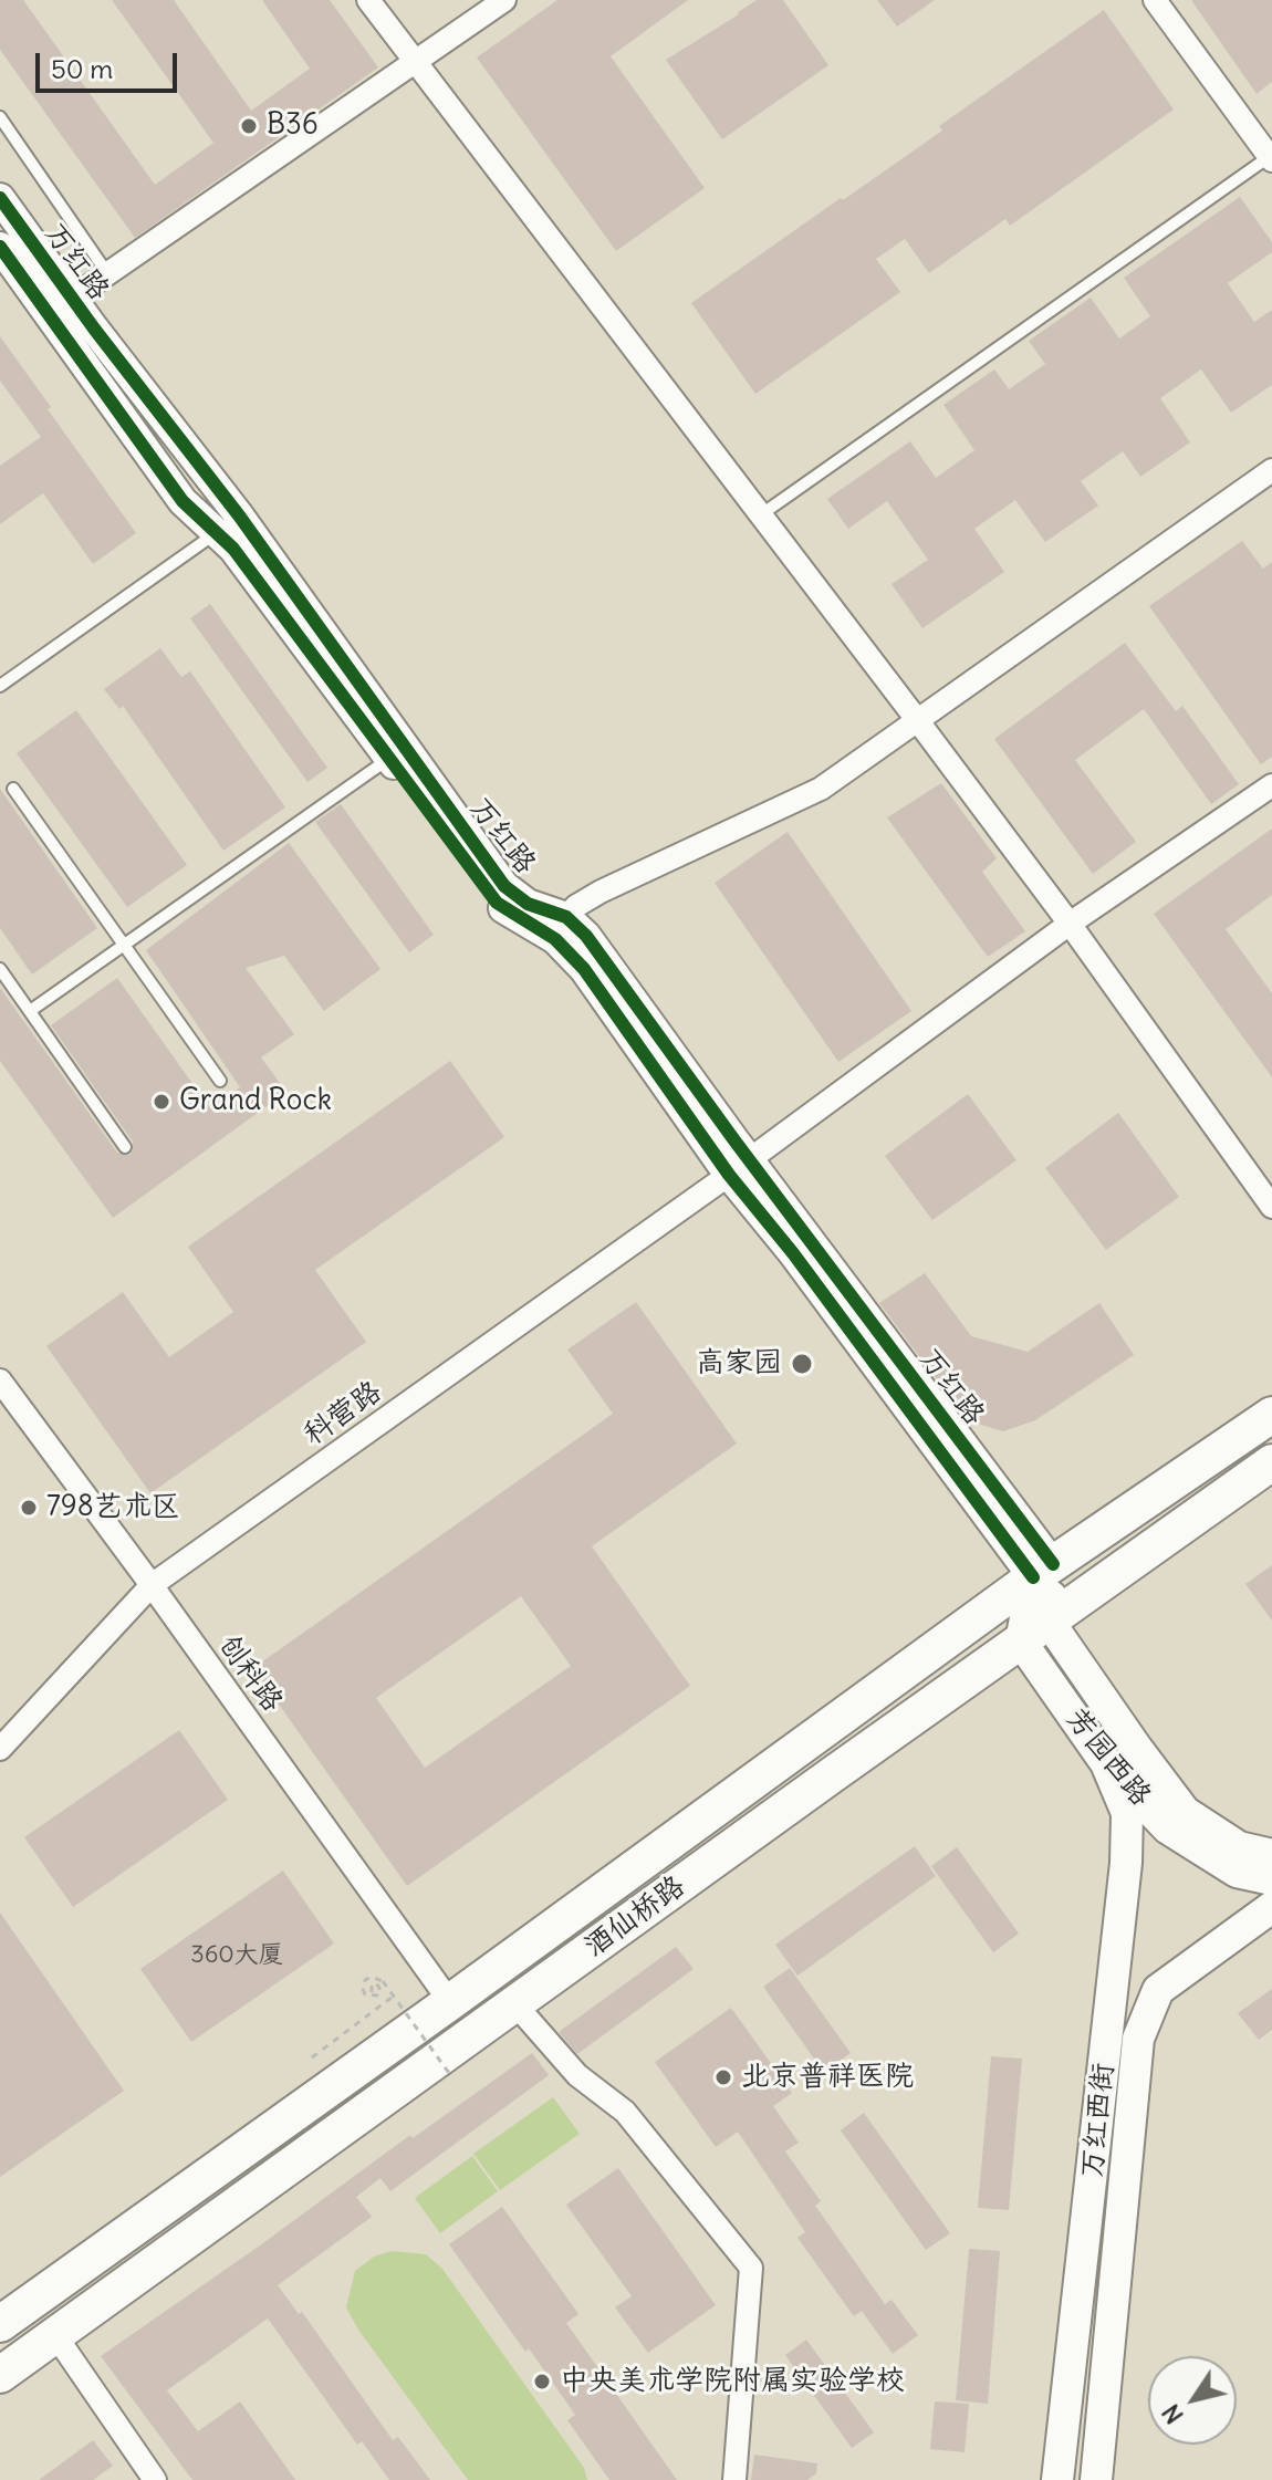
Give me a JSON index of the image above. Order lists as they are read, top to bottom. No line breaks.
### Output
{"streets":{"main road":["芳园西路","酒仙桥路","万红西街"],"street":["万红路","科营路","创科路"]},"crossings":[["万红路","科营路"],["万红路","酒仙桥路"],["科营路","创科路"],["创科路","酒仙桥路"],["芳园西路","酒仙桥路"],["芳园西路","万红西街"]],"places":["B36","Grand Rock","高家园","798艺术区","北京普祥医院","中央美术学院附属实验学校"],"house_numbers":["360大厦"],"scale_bar":"50 m","north":"bottom left"}
